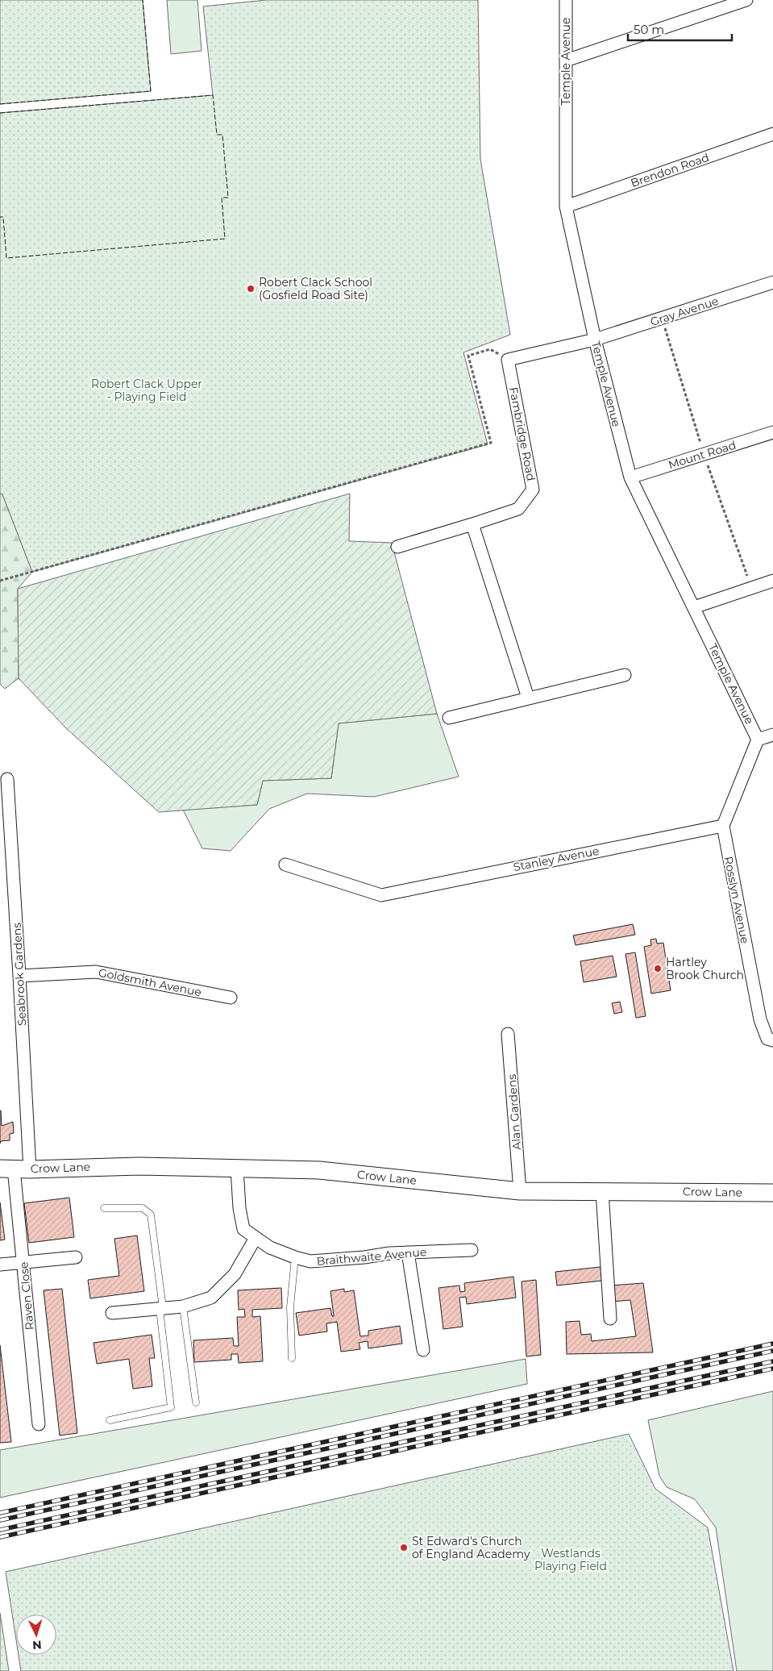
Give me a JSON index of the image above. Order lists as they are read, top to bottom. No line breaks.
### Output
{"streets":{"street":["Temple Avenue","Brendon Road","Gray Avenue","Fambridge Road","Mount Road","Stanley Avenue","Rosslyn Avenue","Seabrook Gardens","Goldsmith Avenue","Alan Gardens","Crow Lane","Braithwaite Avenue","Raven Close"]},"crossings":[["Temple Avenue","Brendon Road"],["Temple Avenue","Gray Avenue"],["Temple Avenue","Mount Road"],["Stanley Avenue","Rosslyn Avenue"],["Seabrook Gardens","Goldsmith Avenue"],["Seabrook Gardens","Crow Lane"],["Seabrook Gardens","Raven Close"],["Alan Gardens","Crow Lane"],["Crow Lane","Braithwaite Avenue"],["Crow Lane","Raven Close"]],"parks":["Robert Clack Upper - Playing Field","Westlands Playing Field"],"places":["Robert Clack School (Gosfield Road Site)","Hartley Brook Church","St Edward's Church of England Academy"],"scale_bar":"50 m","north":"bottom"}
